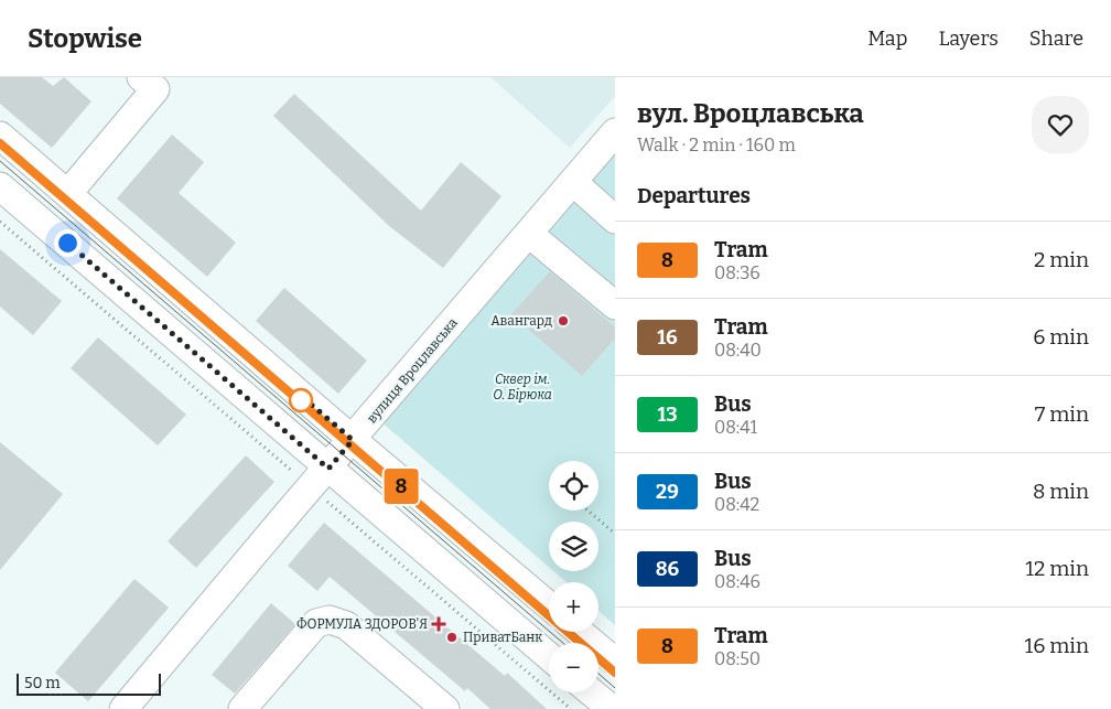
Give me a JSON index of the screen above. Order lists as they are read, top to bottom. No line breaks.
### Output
{"streets":{"street":["вулиця Вроцлавська"]},"parks":["Сквер ім. О. Бірюка"],"places":{"other":["Авангард","ПриватБанк"],"health":["ФОРМУЛА ЗДОРОВ'Я"]},"lines":["tram line 8"],"scale_bar":"50 m","page":{"header":"Stopwise","nav":["Map","Layers","Share"],"on_map":"8","heading":[["вул. Вроцлавська","Walk · 2 min · 160 m"],"Departures"],"list":[{"mark":"8","name":"Tram","note":"08:36","value":"2 min"},{"mark":"16","name":"Tram","note":"08:40","value":"6 min"},{"mark":"13","name":"Bus","note":"08:41","value":"7 min"},{"mark":"29","name":"Bus","note":"08:42","value":"8 min"},{"mark":"86","name":"Bus","note":"08:46","value":"12 min"},{"mark":"8","name":"Tram","note":"08:50","value":"16 min"}],"map_buttons":["+","−"],"scale":"50 m"}}
